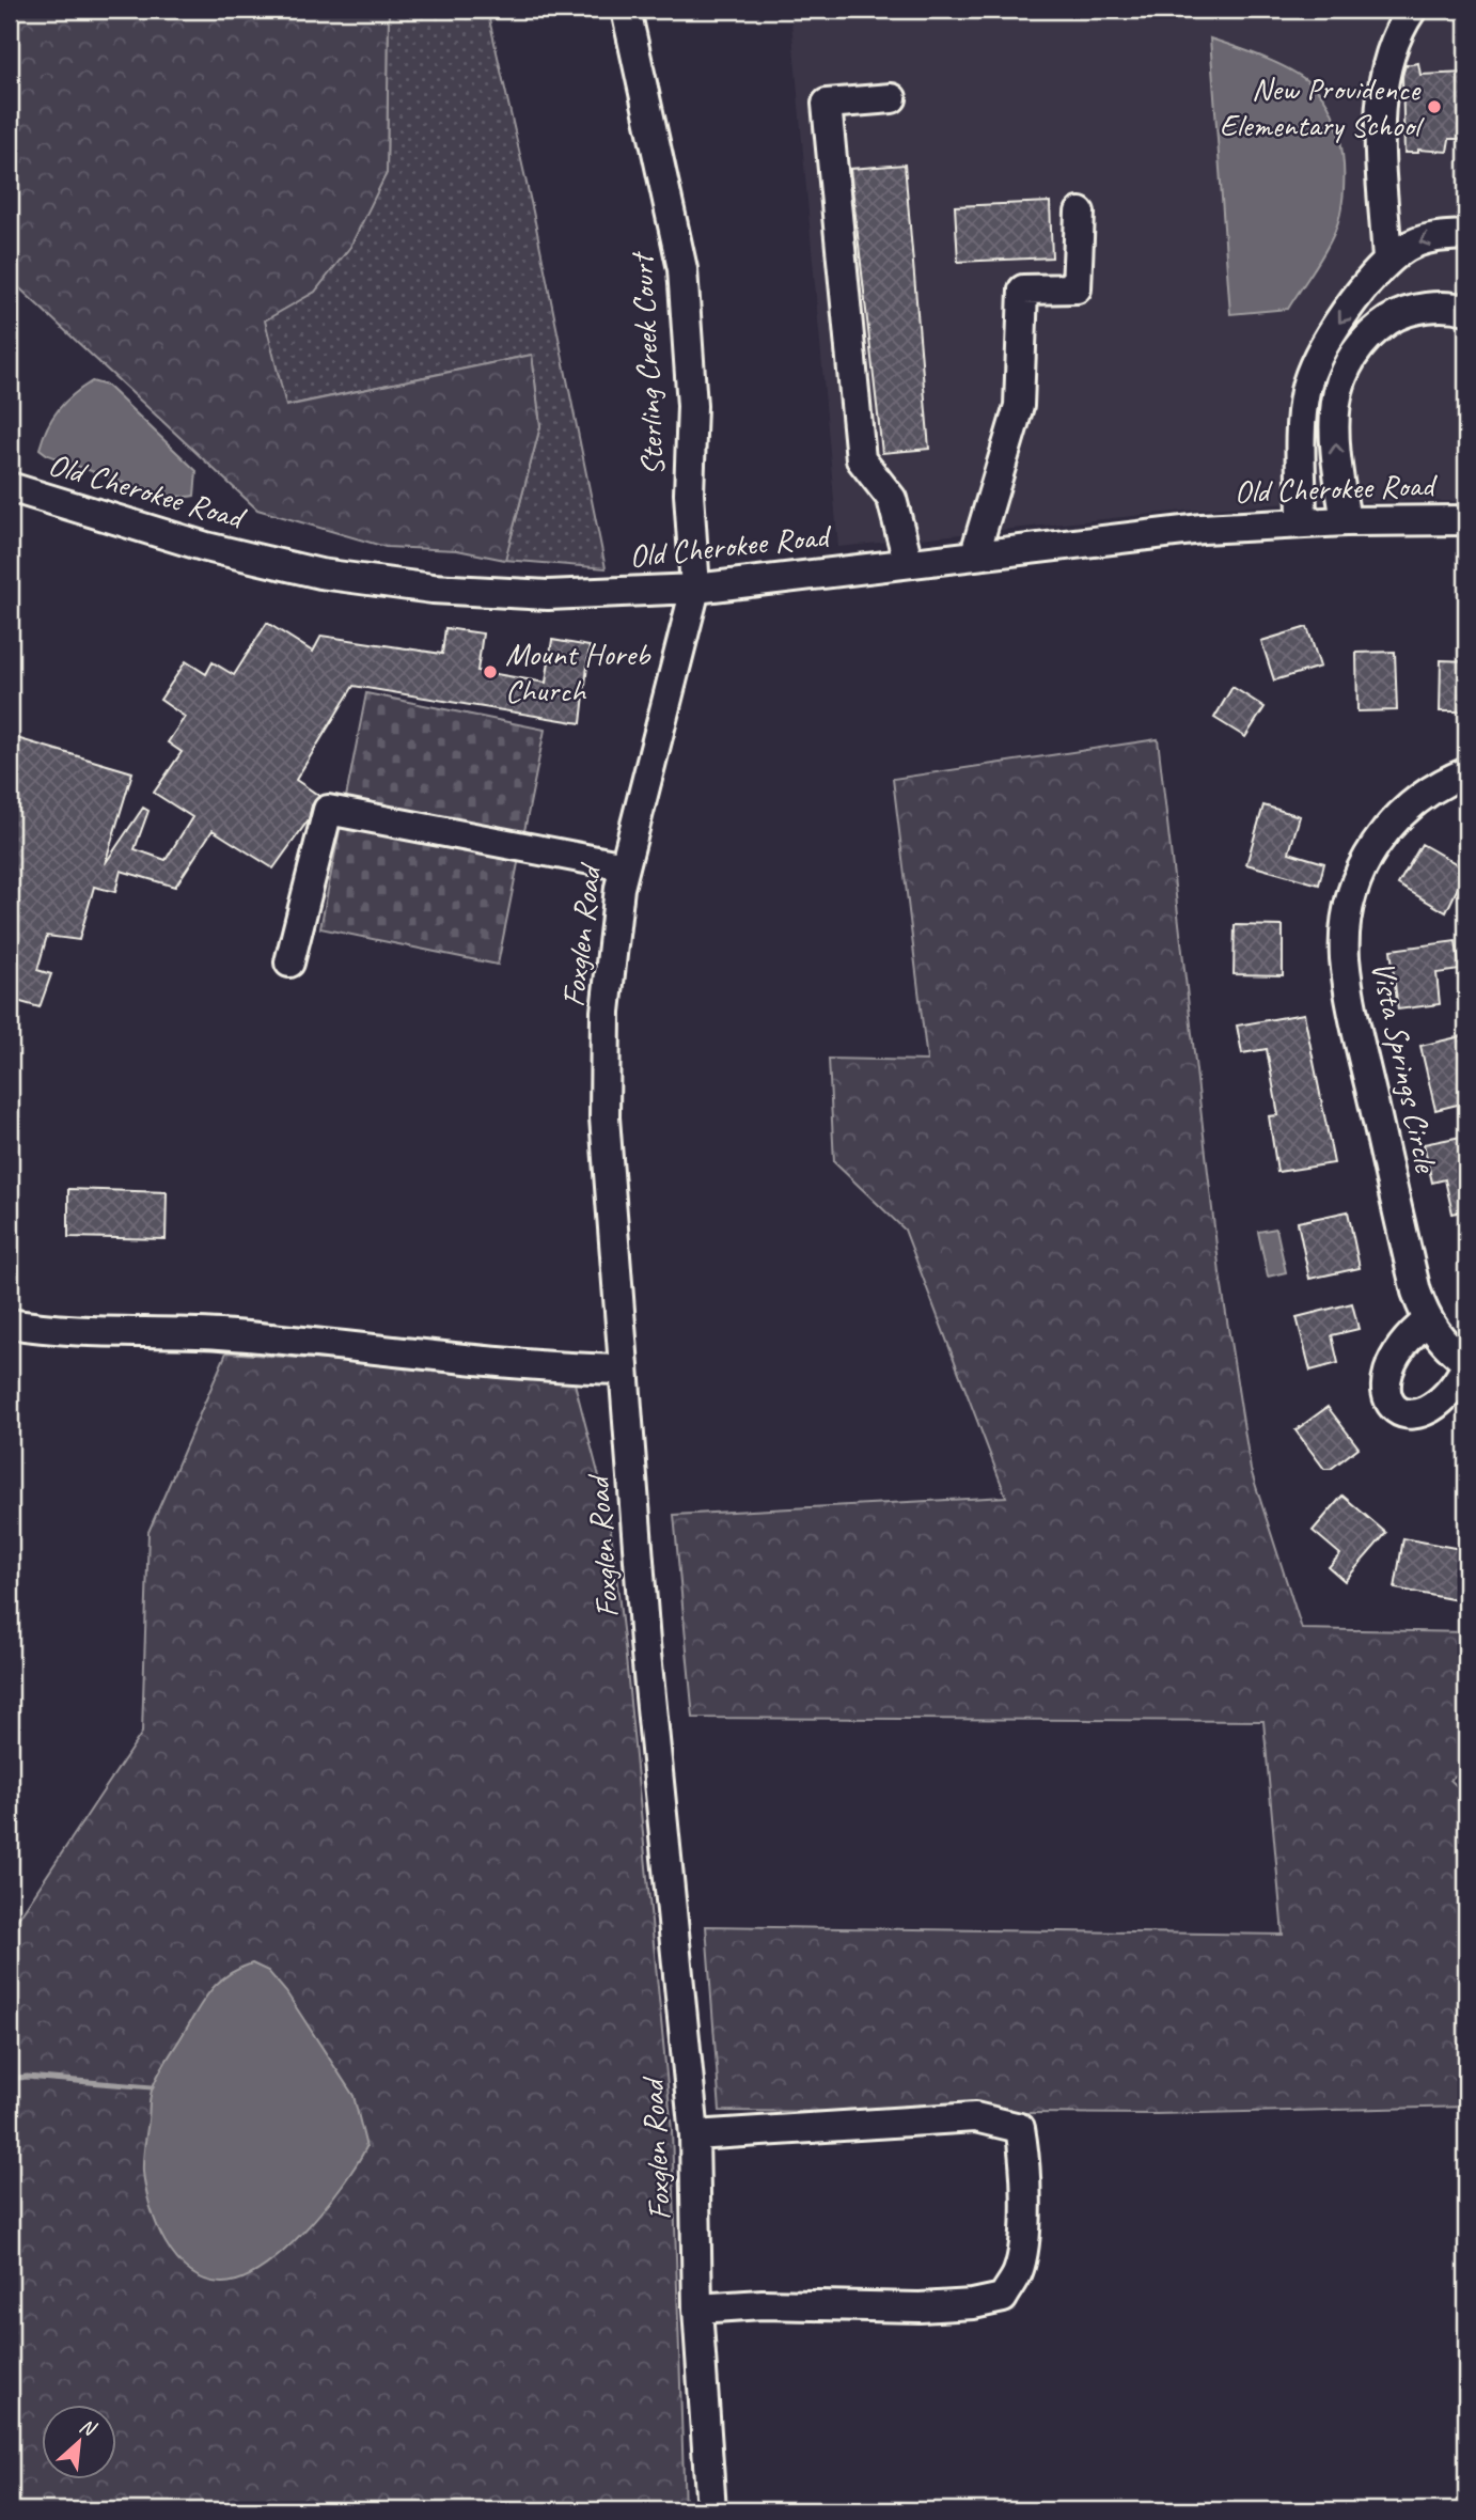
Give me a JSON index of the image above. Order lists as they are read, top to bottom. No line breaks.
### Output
{"streets":{"street":["Sterling Creek Court","Old Cherokee Road","Foxglen Road","Vista Springs Circle"]},"crossings":[["Sterling Creek Court","Old Cherokee Road"],["Sterling Creek Court","Foxglen Road"],["Old Cherokee Road","Foxglen Road"]],"places":["New Providence Elementary School","Mount Horeb Church"],"north":"top right"}
